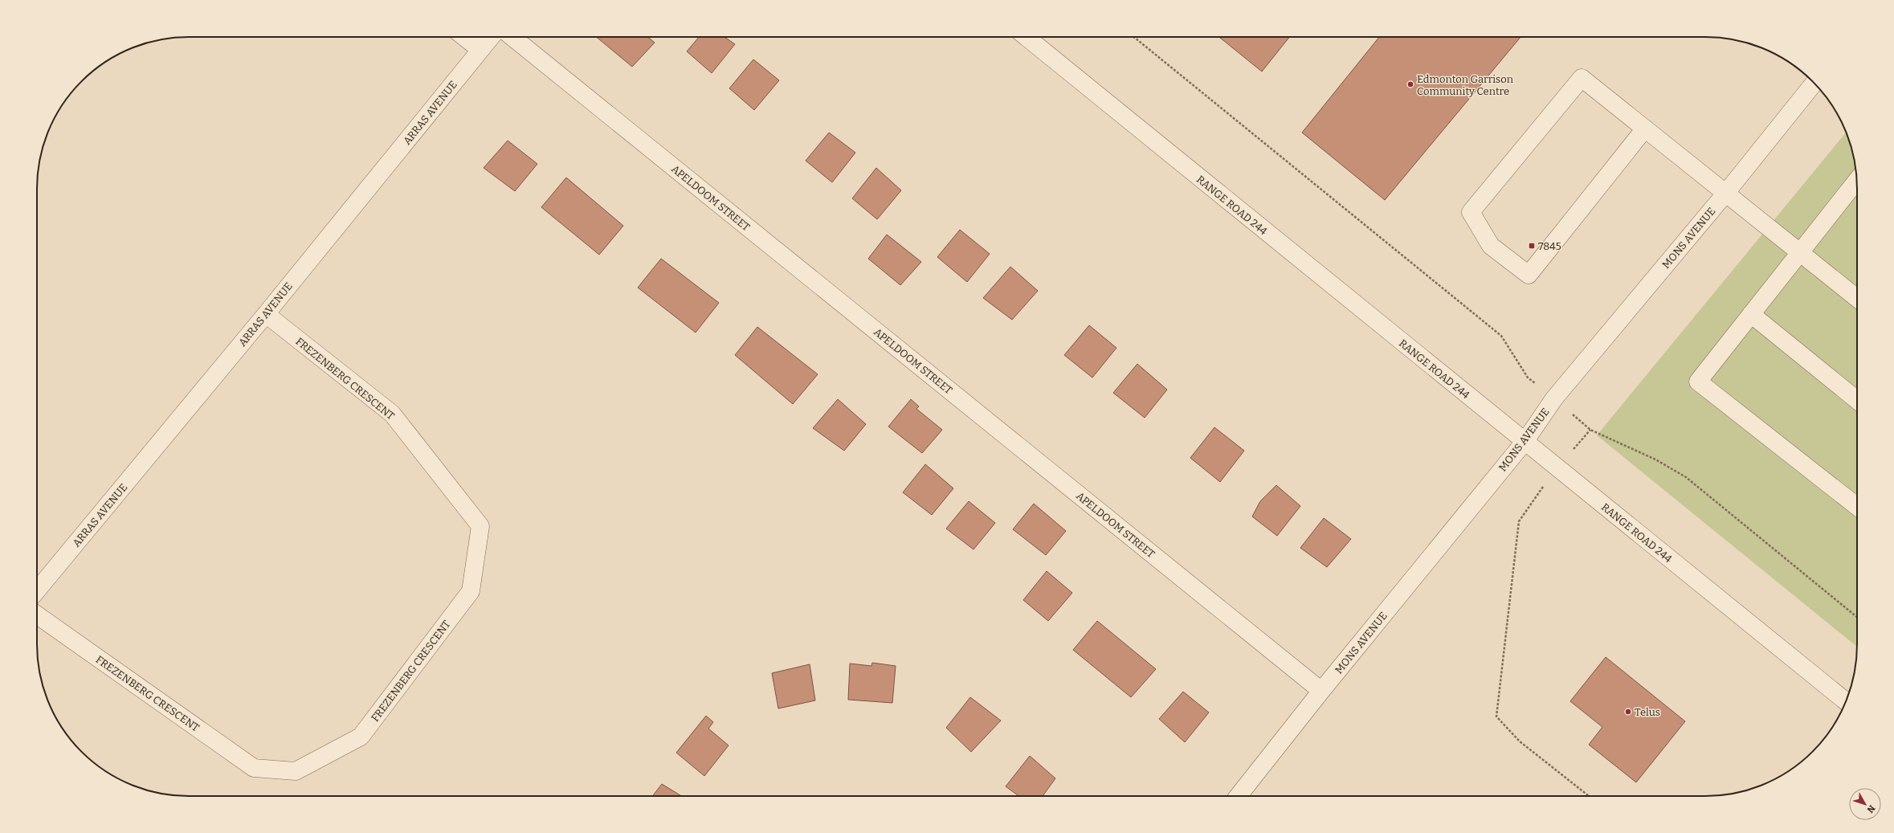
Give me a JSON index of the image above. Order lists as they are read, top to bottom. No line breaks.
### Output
{"streets":{"street":["ARRAS AVENUE","APELDOOM STREET","RANGE ROAD 244","MONS AVENUE","FREZENBERG CRESCENT"]},"crossings":[["ARRAS AVENUE","FREZENBERG CRESCENT"],["APELDOOM STREET","MONS AVENUE"],["RANGE ROAD 244","MONS AVENUE"]],"places":{"other":["Edmonton Garrison Community Centre","Telus"],"transit":["7845"]},"north":"bottom right"}
